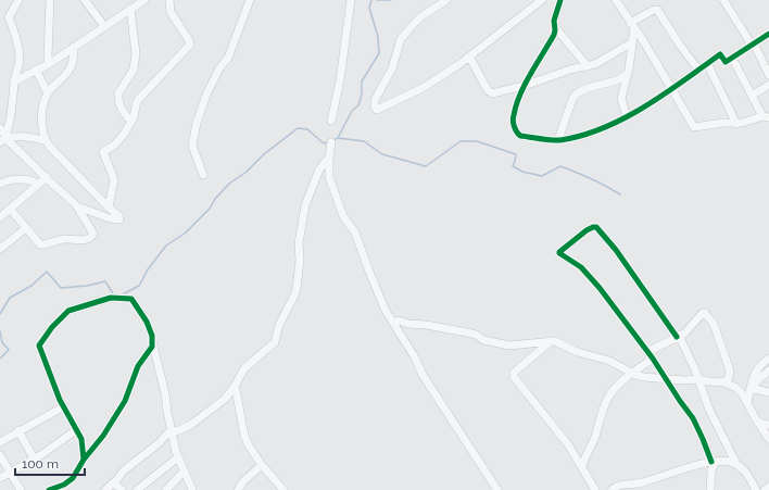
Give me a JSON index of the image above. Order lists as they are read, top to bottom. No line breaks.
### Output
{"scale_bar":"100 m"}
